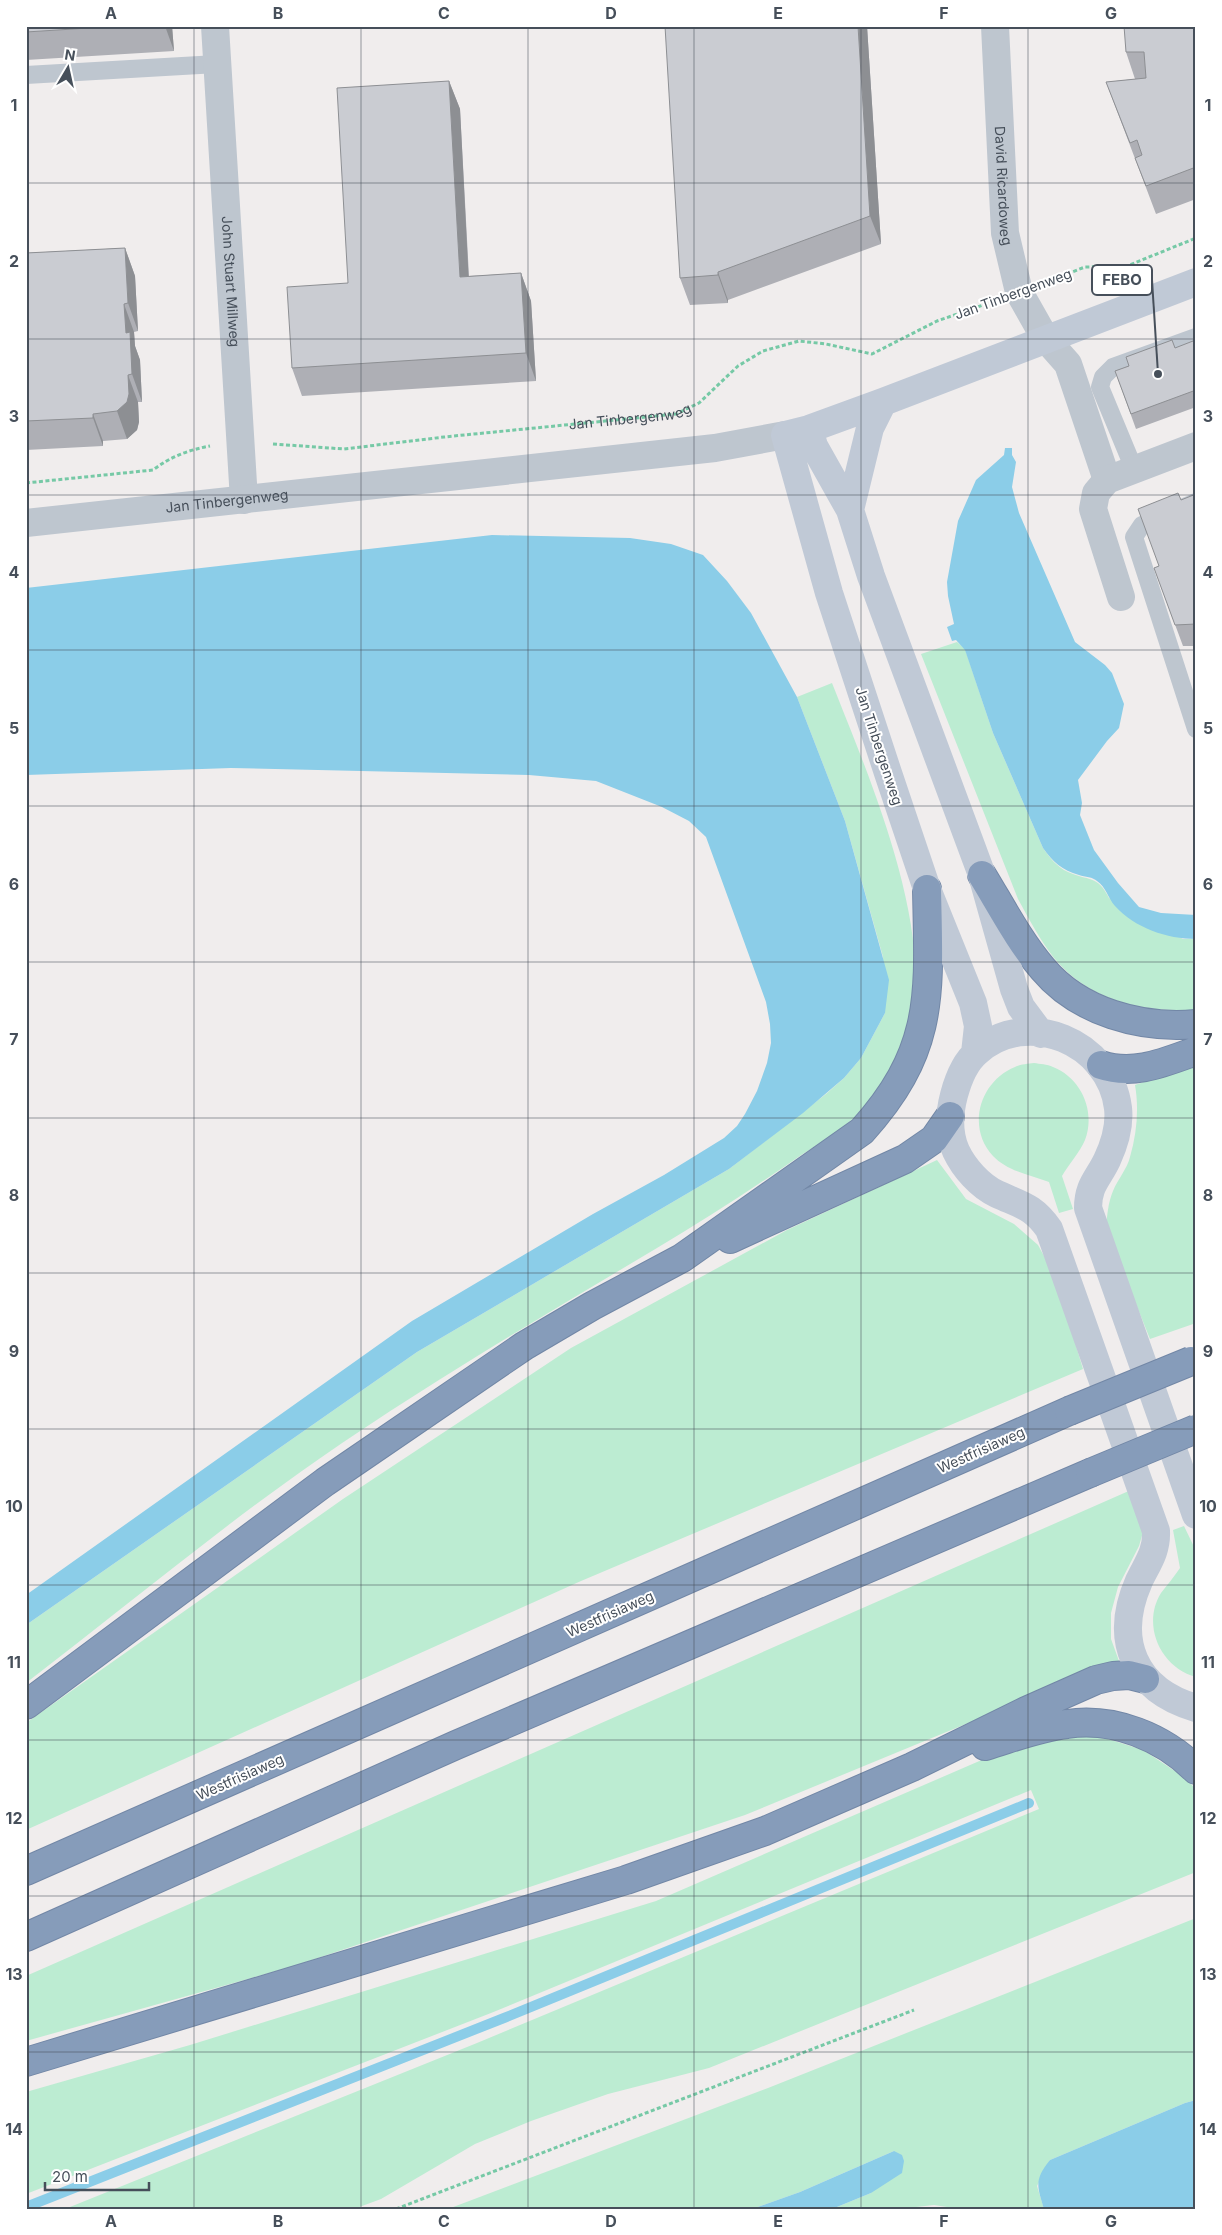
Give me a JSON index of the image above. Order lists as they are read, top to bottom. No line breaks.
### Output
{"streets":{"highway":["Westfrisiaweg"],"street":["David Ricardoweg","John Stuart Millweg","Jan Tinbergenweg"]},"crossings":[["David Ricardoweg","Jan Tinbergenweg"],["John Stuart Millweg","Jan Tinbergenweg"]],"places":["FEBO"],"scale_bar":"20 m","north":"top","grid":{"columns":["A","B","C","D","E","F","G"],"rows":["1","2","3","4","5","6","7","8","9","10","11","12","13","14"]}}
